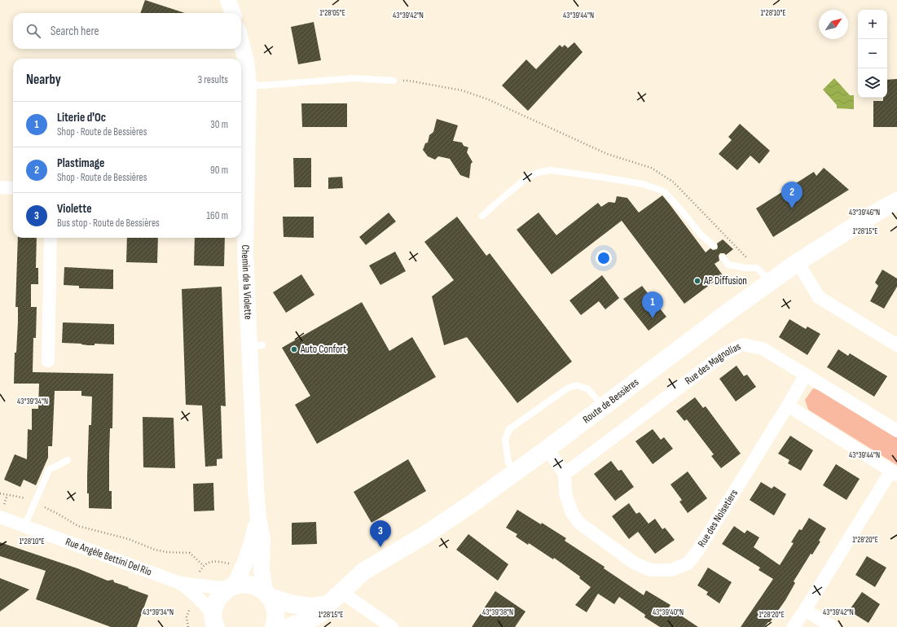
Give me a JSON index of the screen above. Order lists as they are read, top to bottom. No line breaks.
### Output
{"streets":{"main road":["Route de Bessières"],"street":["Chemin de la Violette","Rue des Magnolias","Rue des Noisetiers","Rue Angèle Bettini Del Rio"]},"crossings":[["Chemin de la Violette","Rue Angèle Bettini Del Rio"],["Rue des Magnolias","Rue des Noisetiers"]],"places":["AP Diffusion","Auto Confort"],"north":"top right","page":{"map_buttons":["+","−"],"search":"Search here","heading":["Nearby","3 results"],"list":[{"mark":"1","name":"Literie d'Oc","note":"Shop · Route de Bessières","value":"30 m"},{"mark":"2","name":"Plastimage","note":"Shop · Route de Bessières","value":"90 m"},{"mark":"3","name":"Violette","note":"Bus stop · Route de Bessières","value":"160 m"}],"pins":["2","1","3"]},"coordinates":["1°28'05\"E","1°28'10\"E","43°39'42\"N","43°39'44\"N","43°39'46\"N","1°28'15\"E","43°39'34\"N","1°28'20\"E","43°39'38\"N","43°39'40\"N"]}
